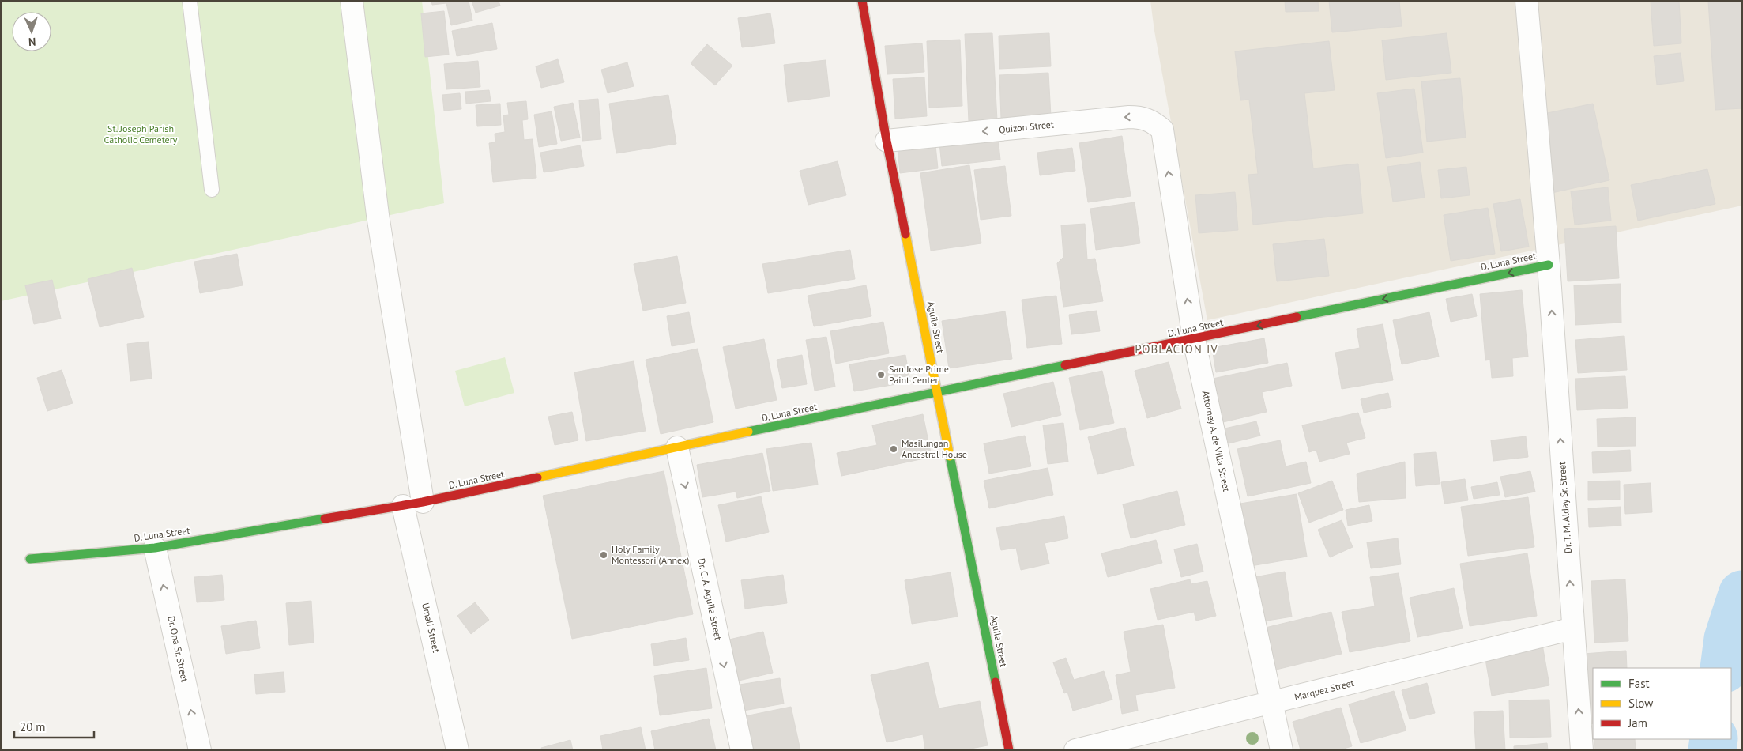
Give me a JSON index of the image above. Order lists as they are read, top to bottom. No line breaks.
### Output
{"streets":{"street":["Quizon Street","D. Luna Street","Aguila Street","Attorney A. de Villa Street","Dr. T. M. Alday Sr. Street","Dr. C. A. Aguila Street","Umali Street","Dr. Ona Sr. Street","Marquez Street"]},"crossings":[["Quizon Street","Aguila Street"],["Quizon Street","Attorney A. de Villa Street"],["D. Luna Street","Aguila Street"],["D. Luna Street","Attorney A. de Villa Street"],["D. Luna Street","Dr. T. M. Alday Sr. Street"],["D. Luna Street","Dr. C. A. Aguila Street"],["D. Luna Street","Umali Street"],["D. Luna Street","Dr. Ona Sr. Street"],["Attorney A. de Villa Street","Marquez Street"],["Dr. T. M. Alday Sr. Street","Marquez Street"]],"one_way":["Quizon Street","Dr. T. M. Alday Sr. Street","Dr. C. A. Aguila Street","Dr. Ona Sr. Street"],"districts":["POBLACION IV"],"parks":["St. Joseph Parish Catholic Cemetery"],"places":["San Jose Prime Paint Center","Masilungan Ancestral House","Holy Family Montessori (Annex)"],"legend":["Fast","Slow","Jam"],"scale_bar":"20 m","north":"bottom"}
